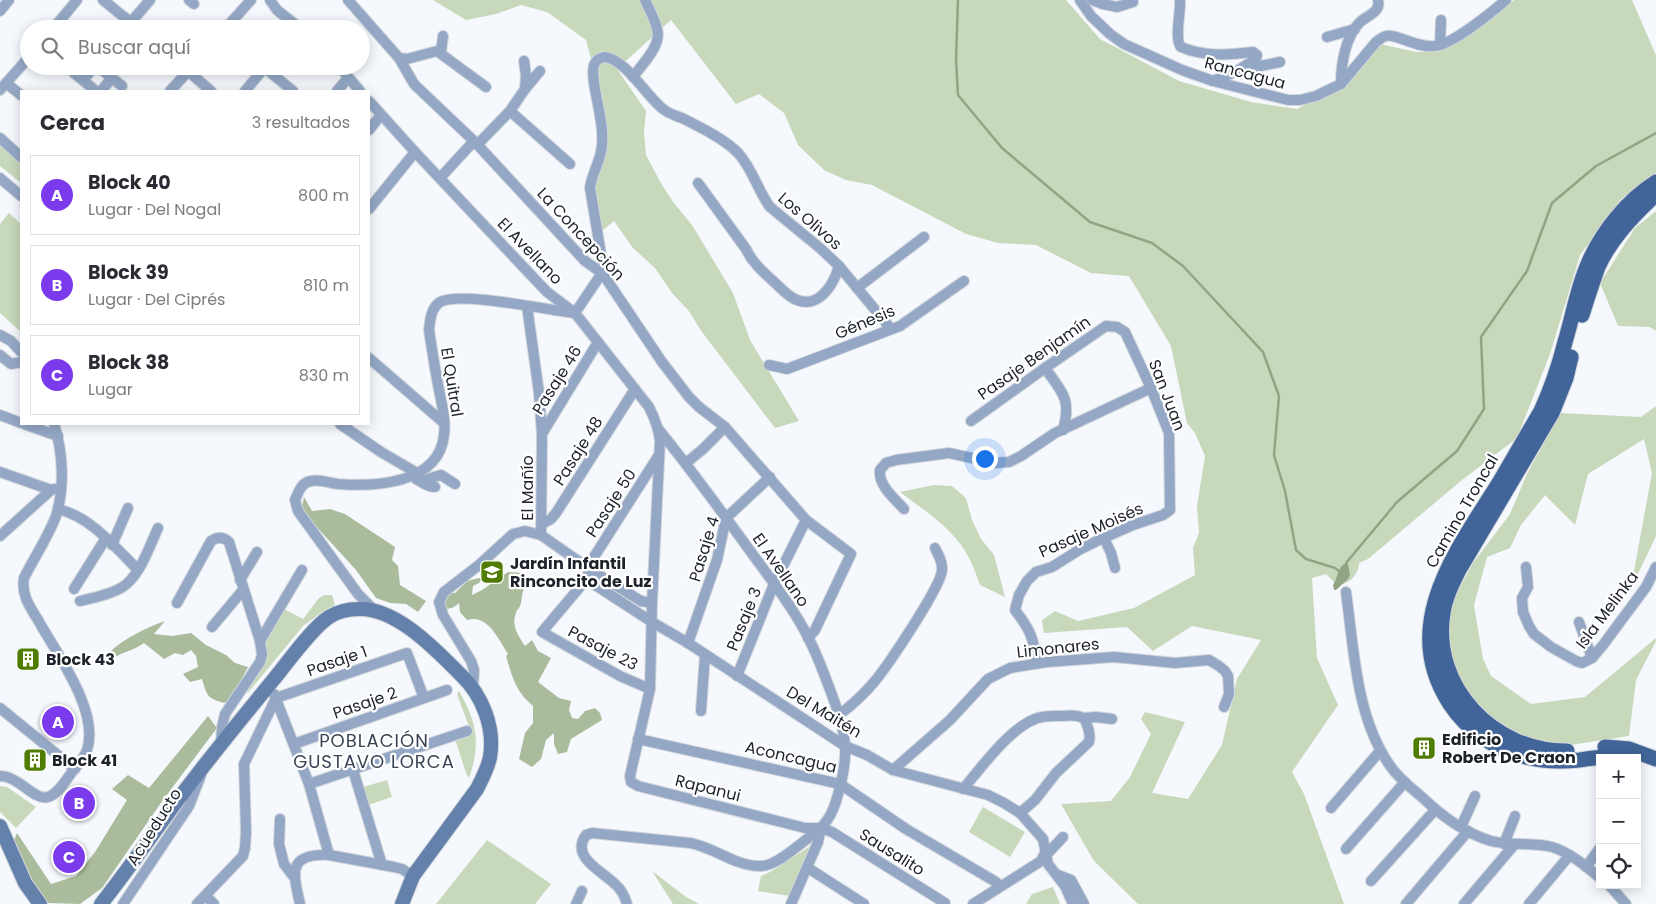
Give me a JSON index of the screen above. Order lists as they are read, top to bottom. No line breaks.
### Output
{"streets":{"main road":["Camino Troncal"],"street":["Rancagua","Los Olivos","La Concepción","El Avellano","Génesis","Pasaje Benjamín","Pasaje 46","El Quitral","San Juan","Pasaje 48","El Mañío","Pasaje 50","Pasaje Moisés","Pasaje 4","Isla Melinka","Pasaje 3","Pasaje 23","Limonares","Pasaje 1","Pasaje 2","Del Maitén","Aconcagua","Rapanui","Acueducto","Sausalito"]},"crossings":[["Los Olivos","Génesis"],["La Concepción","El Avellano"],["La Concepción","Pasaje 4"],["La Concepción","Pasaje 3"],["El Avellano","Pasaje 46"],["El Avellano","El Quitral"],["El Avellano","Pasaje 48"],["El Avellano","Pasaje 50"],["El Avellano","Pasaje 4"],["El Avellano","Pasaje 3"],["El Avellano","Pasaje 23"],["El Avellano","Del Maitén"],["El Avellano","Aconcagua"],["El Avellano","Rapanui"],["El Avellano","Sausalito"],["Pasaje Benjamín","San Juan"],["Pasaje 46","El Mañío"],["El Quitral","El Mañío"],["San Juan","Pasaje Moisés"],["Pasaje 48","El Mañío"],["El Mañío","Del Maitén"],["Pasaje 50","Pasaje 23"],["Pasaje 50","Del Maitén"],["Pasaje Moisés","Limonares"],["Pasaje 4","Del Maitén"],["Pasaje 3","Del Maitén"],["Pasaje 23","Rapanui"],["Limonares","Del Maitén"],["Pasaje 1","Pasaje 2"],["Aconcagua","Rapanui"],["Rapanui","Sausalito"]],"districts":["POBLACIÓN GUSTAVO LORCA"],"places":{"school or university":["Jardín Infantil Rinconcito de Luz"],"building":["Block 43","Edificio Robert De Craon","Block 41"]},"page":{"search":"Buscar aquí","heading":["Cerca","3 resultados"],"list":[{"mark":"A","name":"Block 40","note":"Lugar · Del Nogal","value":"800 m"},{"mark":"B","name":"Block 39","note":"Lugar · Del Ciprés","value":"810 m"},{"mark":"C","name":"Block 38","note":"Lugar","value":"830 m"}],"pins":["A","B","C"],"map_buttons":["+","−"]}}
